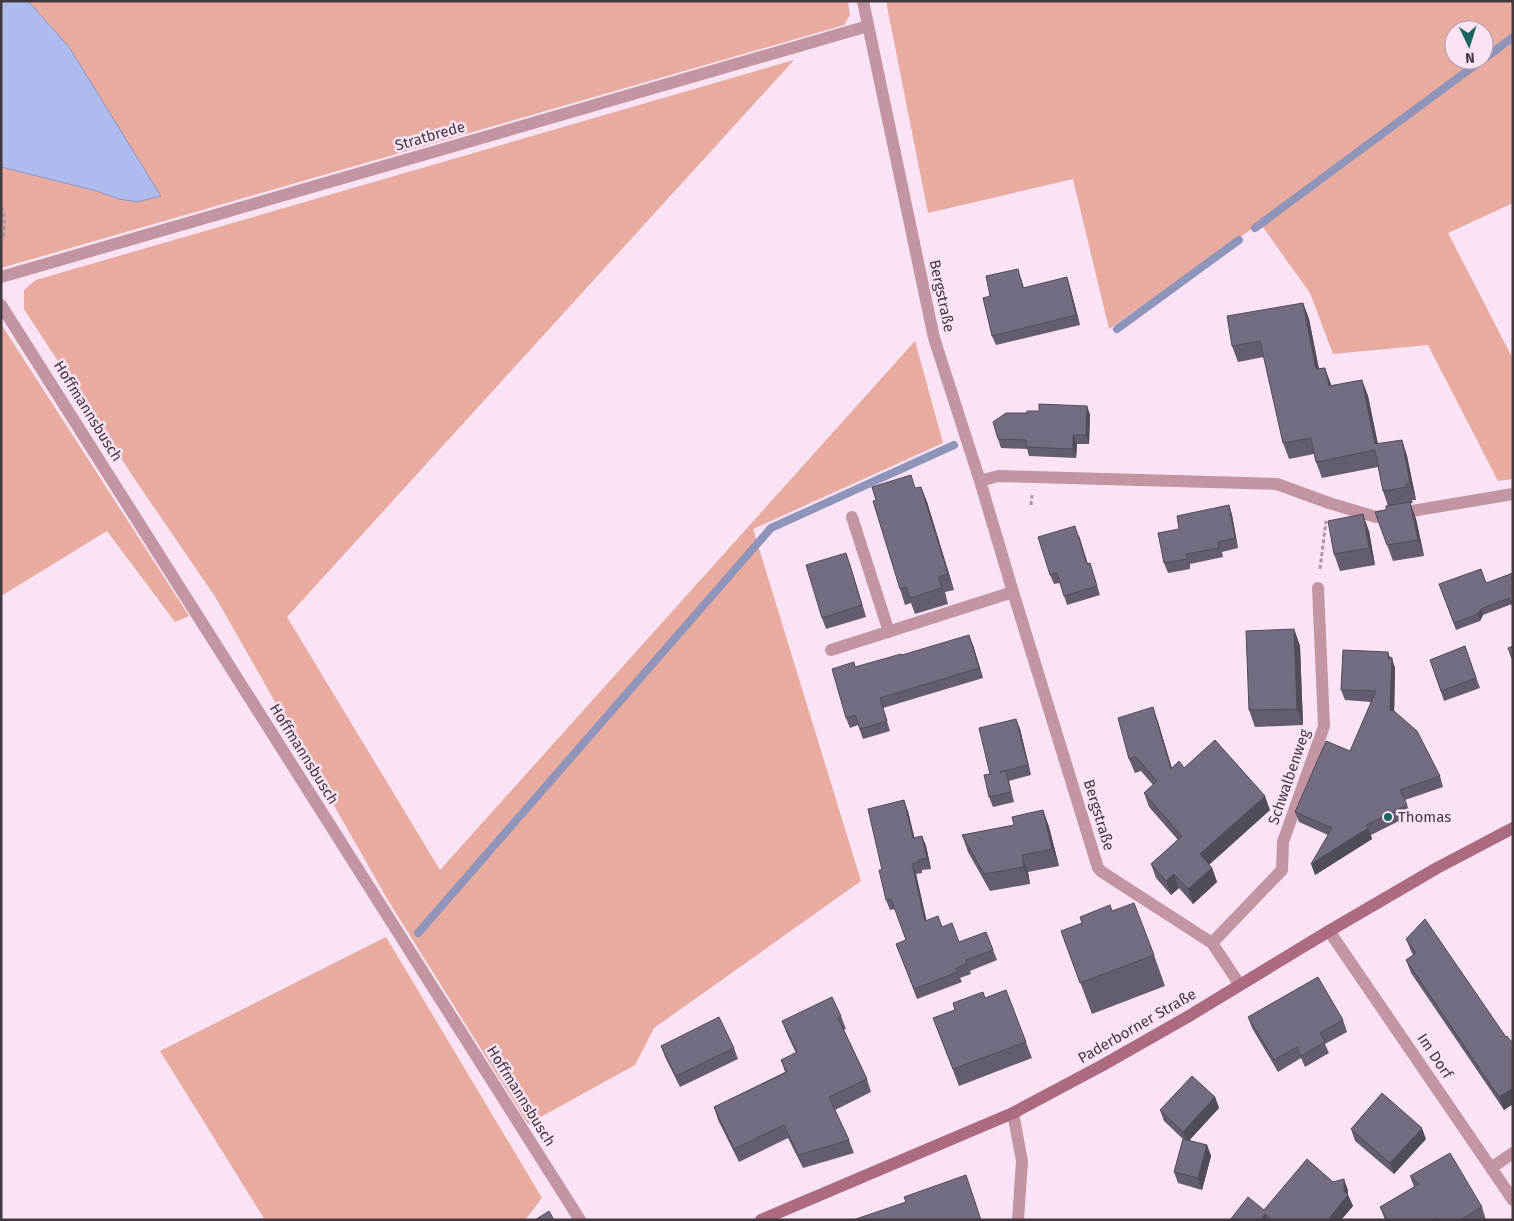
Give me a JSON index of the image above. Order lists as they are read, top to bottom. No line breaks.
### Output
{"streets":{"main road":["Paderborner Straße"],"street":["Stratbrede","Bergstraße","Hoffmannsbusch","Schwalbenweg","Im Dorf"]},"crossings":[["Stratbrede","Bergstraße"],["Bergstraße","Schwalbenweg"],["Bergstraße","Paderborner Straße"],["Paderborner Straße","Im Dorf"]],"places":["Thomas"],"north":"bottom"}
